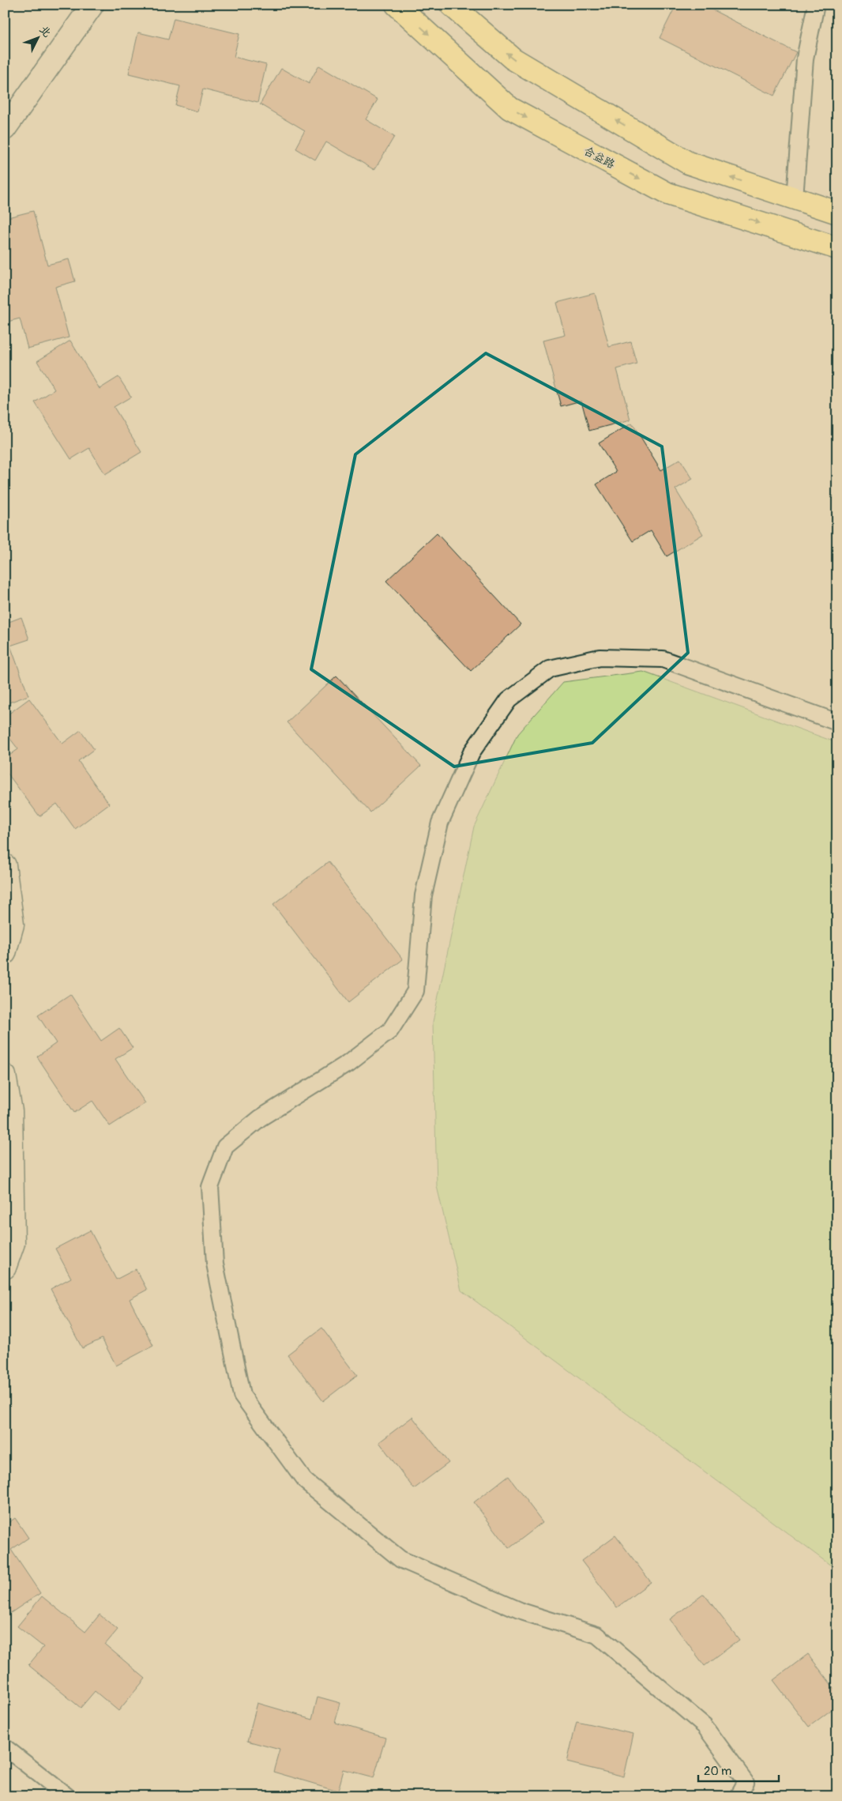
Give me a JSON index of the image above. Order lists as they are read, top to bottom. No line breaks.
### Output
{"streets":{"main road":["合益路"]},"scale_bar":"20 m","north":"top right"}
